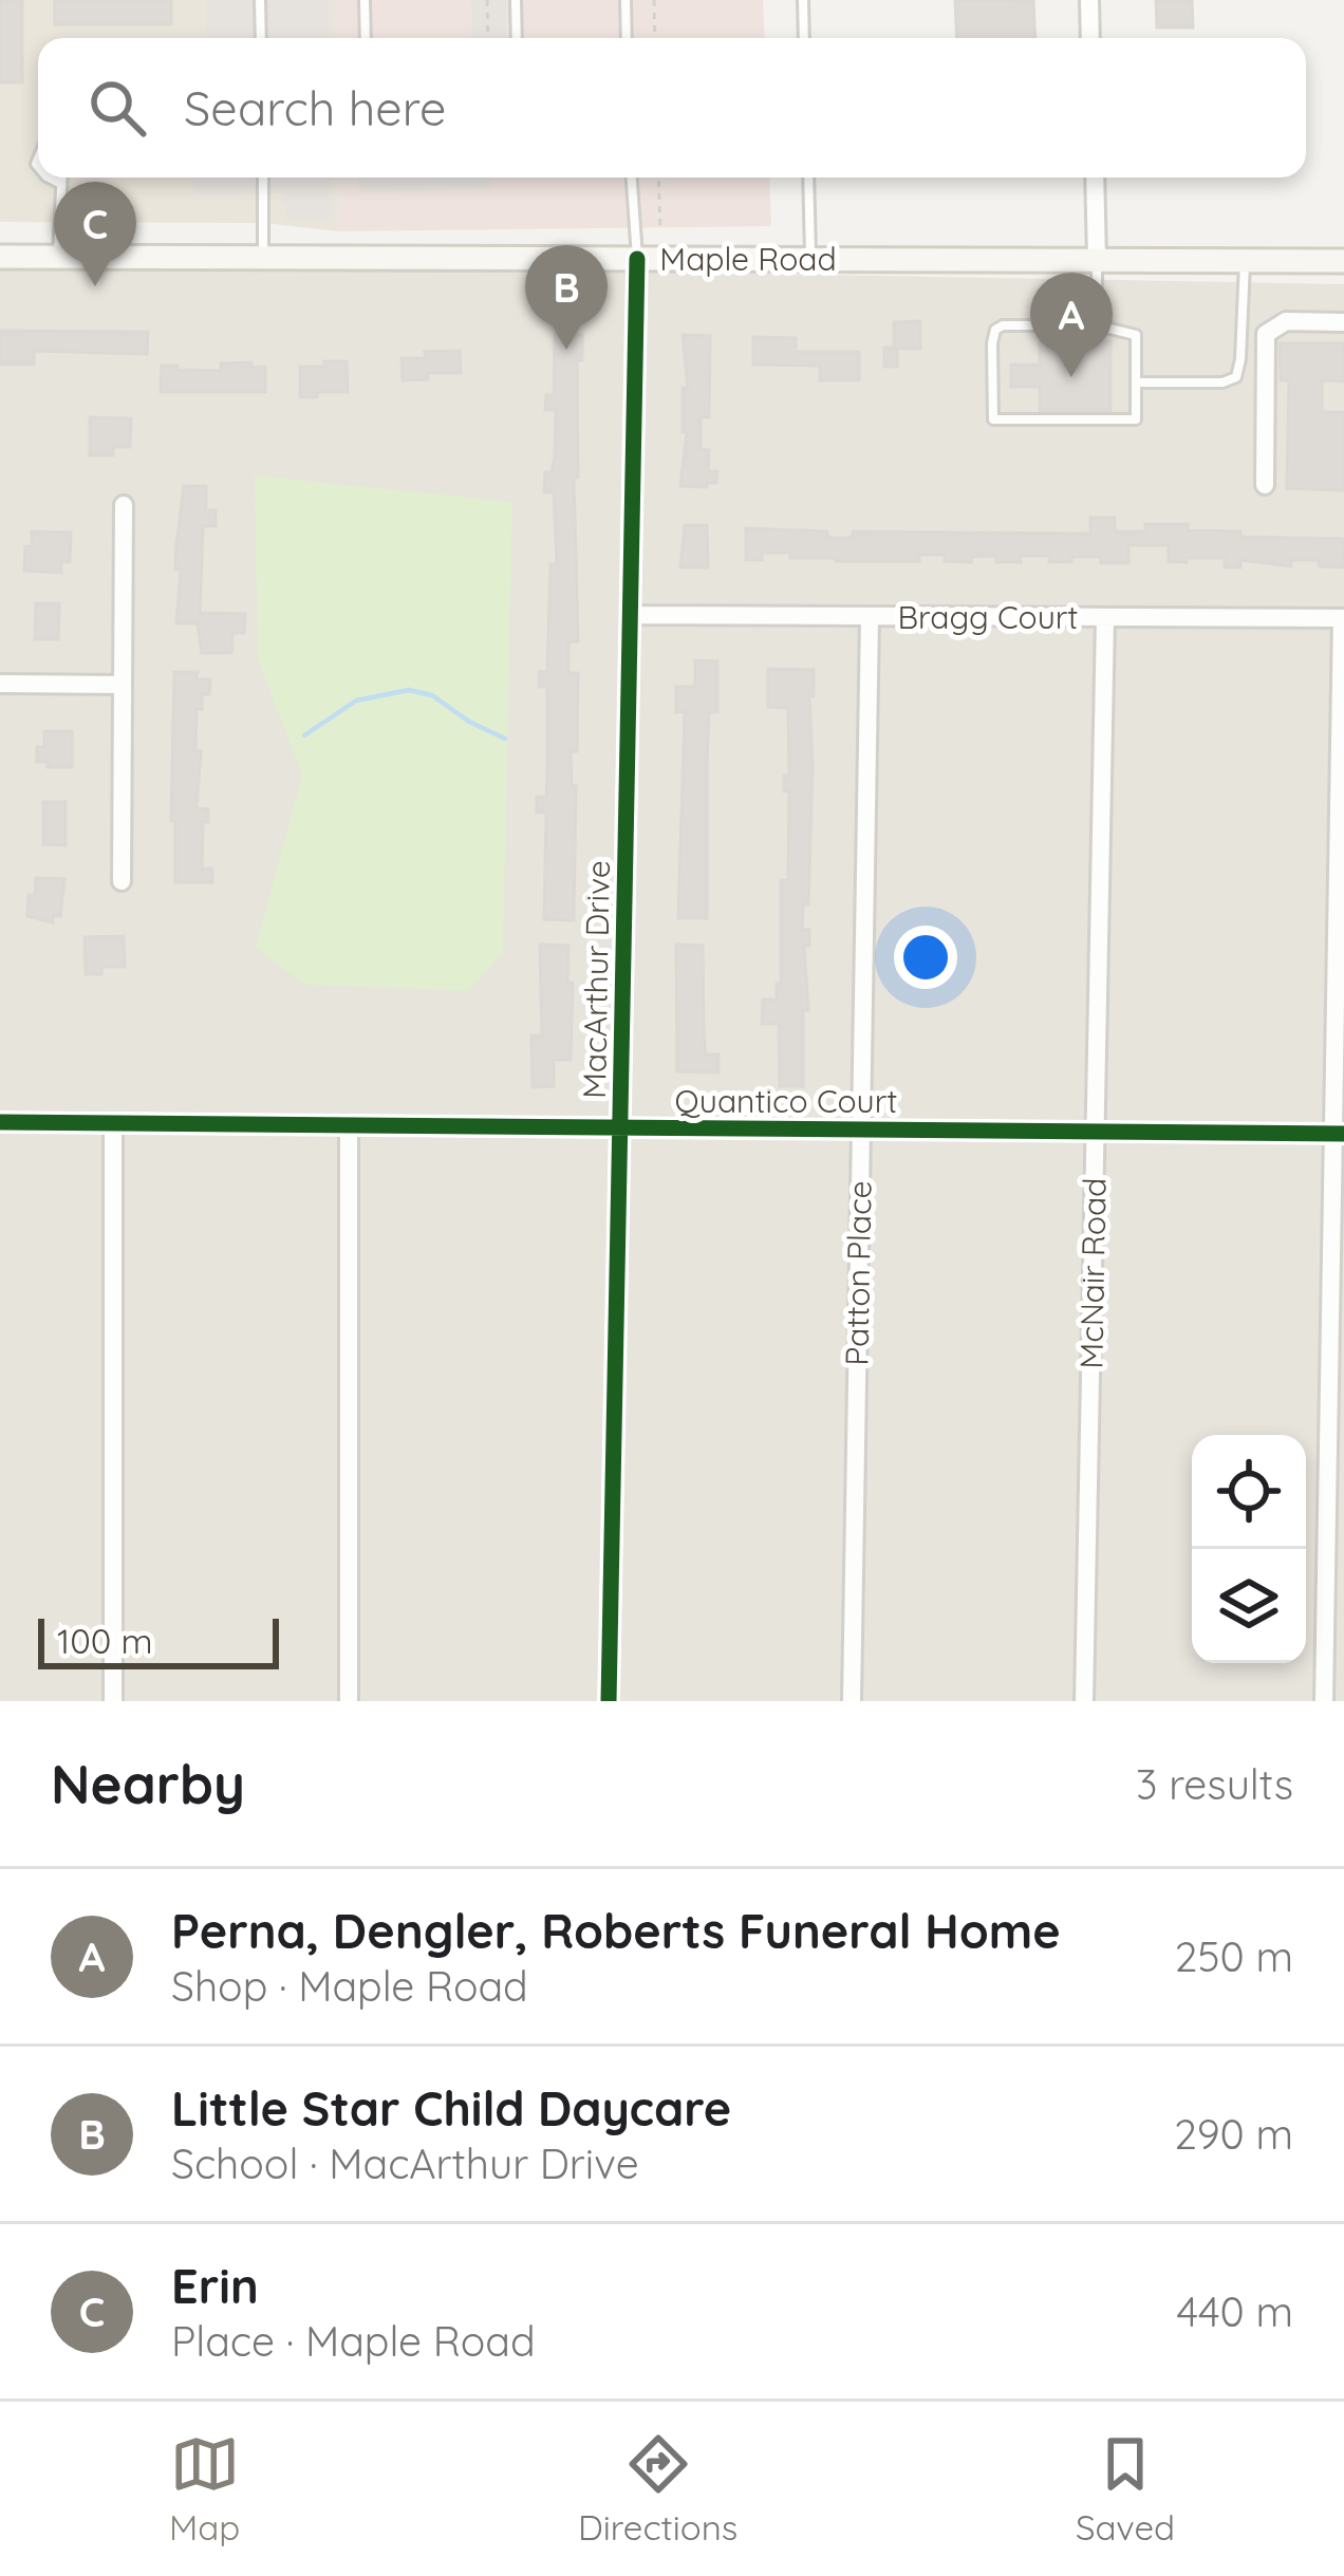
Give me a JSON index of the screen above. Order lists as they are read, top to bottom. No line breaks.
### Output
{"streets":{"main road":["Maple Road"],"street":["Bragg Court","MacArthur Drive","Quantico Court","Patton Place","McNair Road"]},"crossings":[["Maple Road","MacArthur Drive"],["Bragg Court","MacArthur Drive"],["Bragg Court","Patton Place"],["Bragg Court","McNair Road"],["MacArthur Drive","Quantico Court"],["Quantico Court","Patton Place"],["Quantico Court","McNair Road"]],"scale_bar":"100 m","page":{"search":"Search here","pins":["C","B","A"],"scale":"100 m","heading":["Nearby","3 results"],"list":[{"mark":"A","name":"Perna, Dengler, Roberts Funeral Home","note":"Shop · Maple Road","value":"250 m"},{"mark":"B","name":"Little Star Child Daycare","note":"School · MacArthur Drive","value":"290 m"},{"mark":"C","name":"Erin","note":"Place · Maple Road","value":"440 m"}],"nav":["Map","Directions","Saved"]}}
